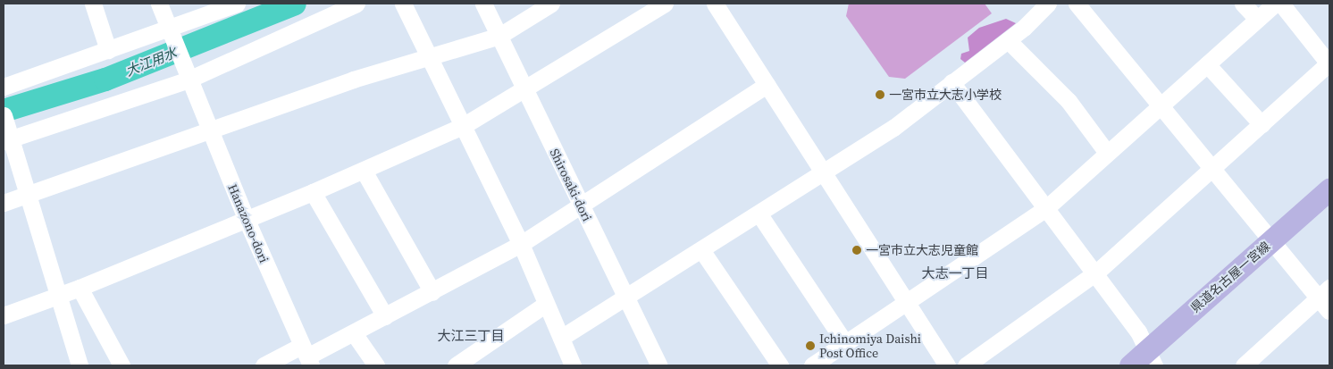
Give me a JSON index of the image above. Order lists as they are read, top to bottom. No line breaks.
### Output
{"streets":{"main road":["県道名古屋一宮線"],"street":["Shirosaki-dori","Hanazono-dori"]},"districts":["大志一丁目","大江三丁目"],"water":["大江用水"],"places":["一宮市立大志小学校","一宮市立大志児童館","Ichinomiya Daishi Post Office"]}
